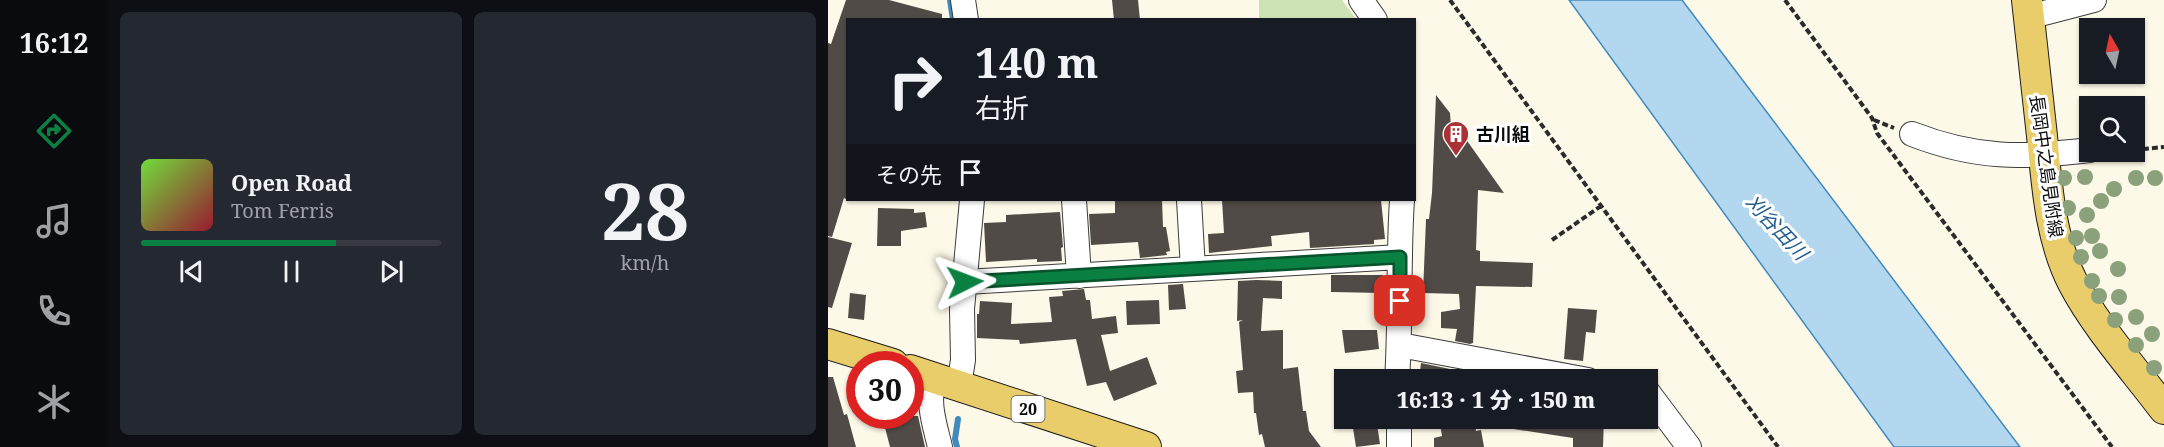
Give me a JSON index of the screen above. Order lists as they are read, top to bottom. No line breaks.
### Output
{"streets":{"main road":["長岡中之島見附線","20"]},"water":["刈谷田川"],"places":{"building":["古川組"]},"north":"top","page":{"tabs":"16:12","tile":["28","km/h"],"turn":["140 m","右折"],"then":"その先","song":["Open Road","Tom Ferris"],"limit":"30","trip":"16:13 · 1 分 · 150 m"}}
